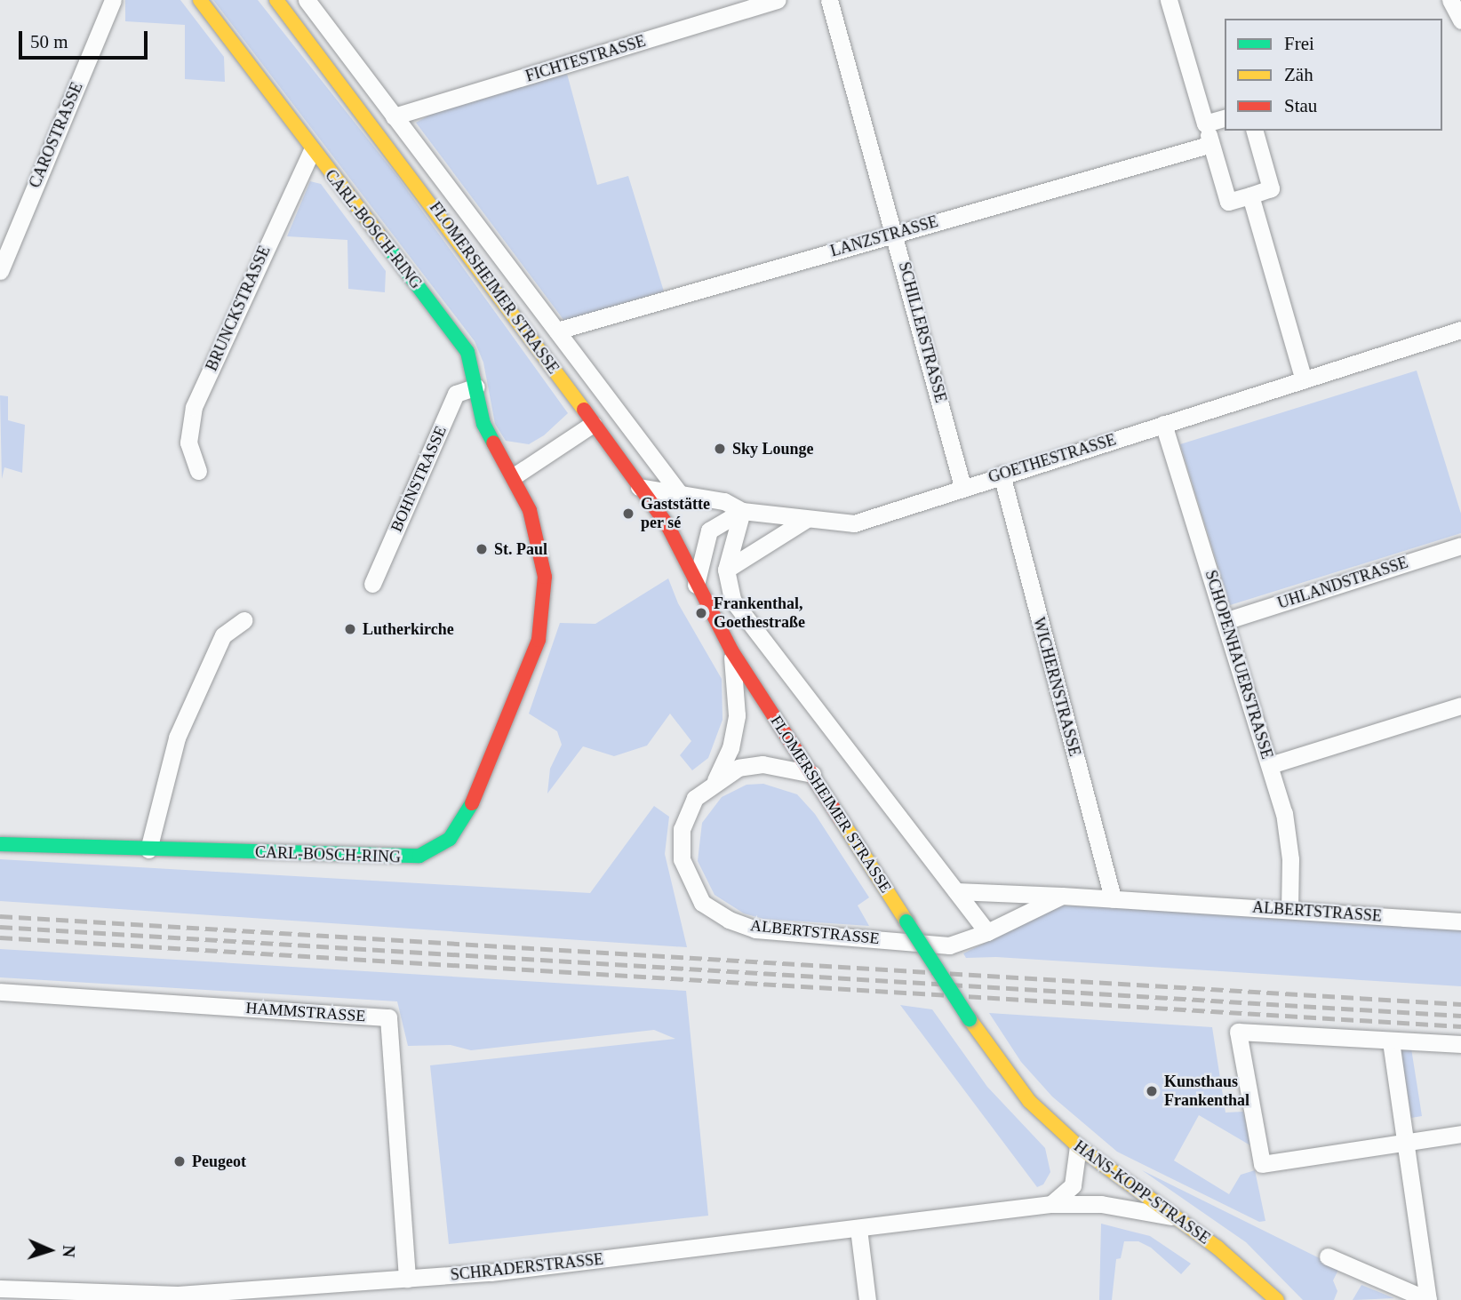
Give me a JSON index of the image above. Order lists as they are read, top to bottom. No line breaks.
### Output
{"streets":{"main road":["CARL-BOSCH-RING","FLOMERSHEIMER STRASSE","HANS-KOPP-STRASSE"],"street":["FICHTESTRASSE","CAROSTRASSE","LANZSTRASSE","BRUNCKSTRASSE","SCHILLERSTRASSE","GOETHESTRASSE","BOHNSTRASSE","UHLANDSTRASSE","SCHOPENHAUERSTRASSE","WICHERNSTRASSE","ALBERTSTRASSE","HAMMSTRASSE","SCHRADERSTRASSE"]},"crossings":[["FICHTESTRASSE","FLOMERSHEIMER STRASSE"],["CARL-BOSCH-RING","BRUNCKSTRASSE"],["CARL-BOSCH-RING","BOHNSTRASSE"],["LANZSTRASSE","FLOMERSHEIMER STRASSE"],["LANZSTRASSE","SCHILLERSTRASSE"],["FLOMERSHEIMER STRASSE","GOETHESTRASSE"],["FLOMERSHEIMER STRASSE","ALBERTSTRASSE"],["FLOMERSHEIMER STRASSE","HANS-KOPP-STRASSE"],["SCHILLERSTRASSE","GOETHESTRASSE"],["GOETHESTRASSE","SCHOPENHAUERSTRASSE"],["GOETHESTRASSE","WICHERNSTRASSE"],["UHLANDSTRASSE","SCHOPENHAUERSTRASSE"],["SCHOPENHAUERSTRASSE","ALBERTSTRASSE"],["WICHERNSTRASSE","ALBERTSTRASSE"],["HAMMSTRASSE","SCHRADERSTRASSE"],["HANS-KOPP-STRASSE","SCHRADERSTRASSE"]],"places":["Sky Lounge","Gaststätte per sé","St. Paul","Frankenthal, Goethestraße","Lutherkirche","Kunsthaus Frankenthal","Peugeot"],"legend":["Frei","Zäh","Stau"],"scale_bar":"50 m","north":"right"}
